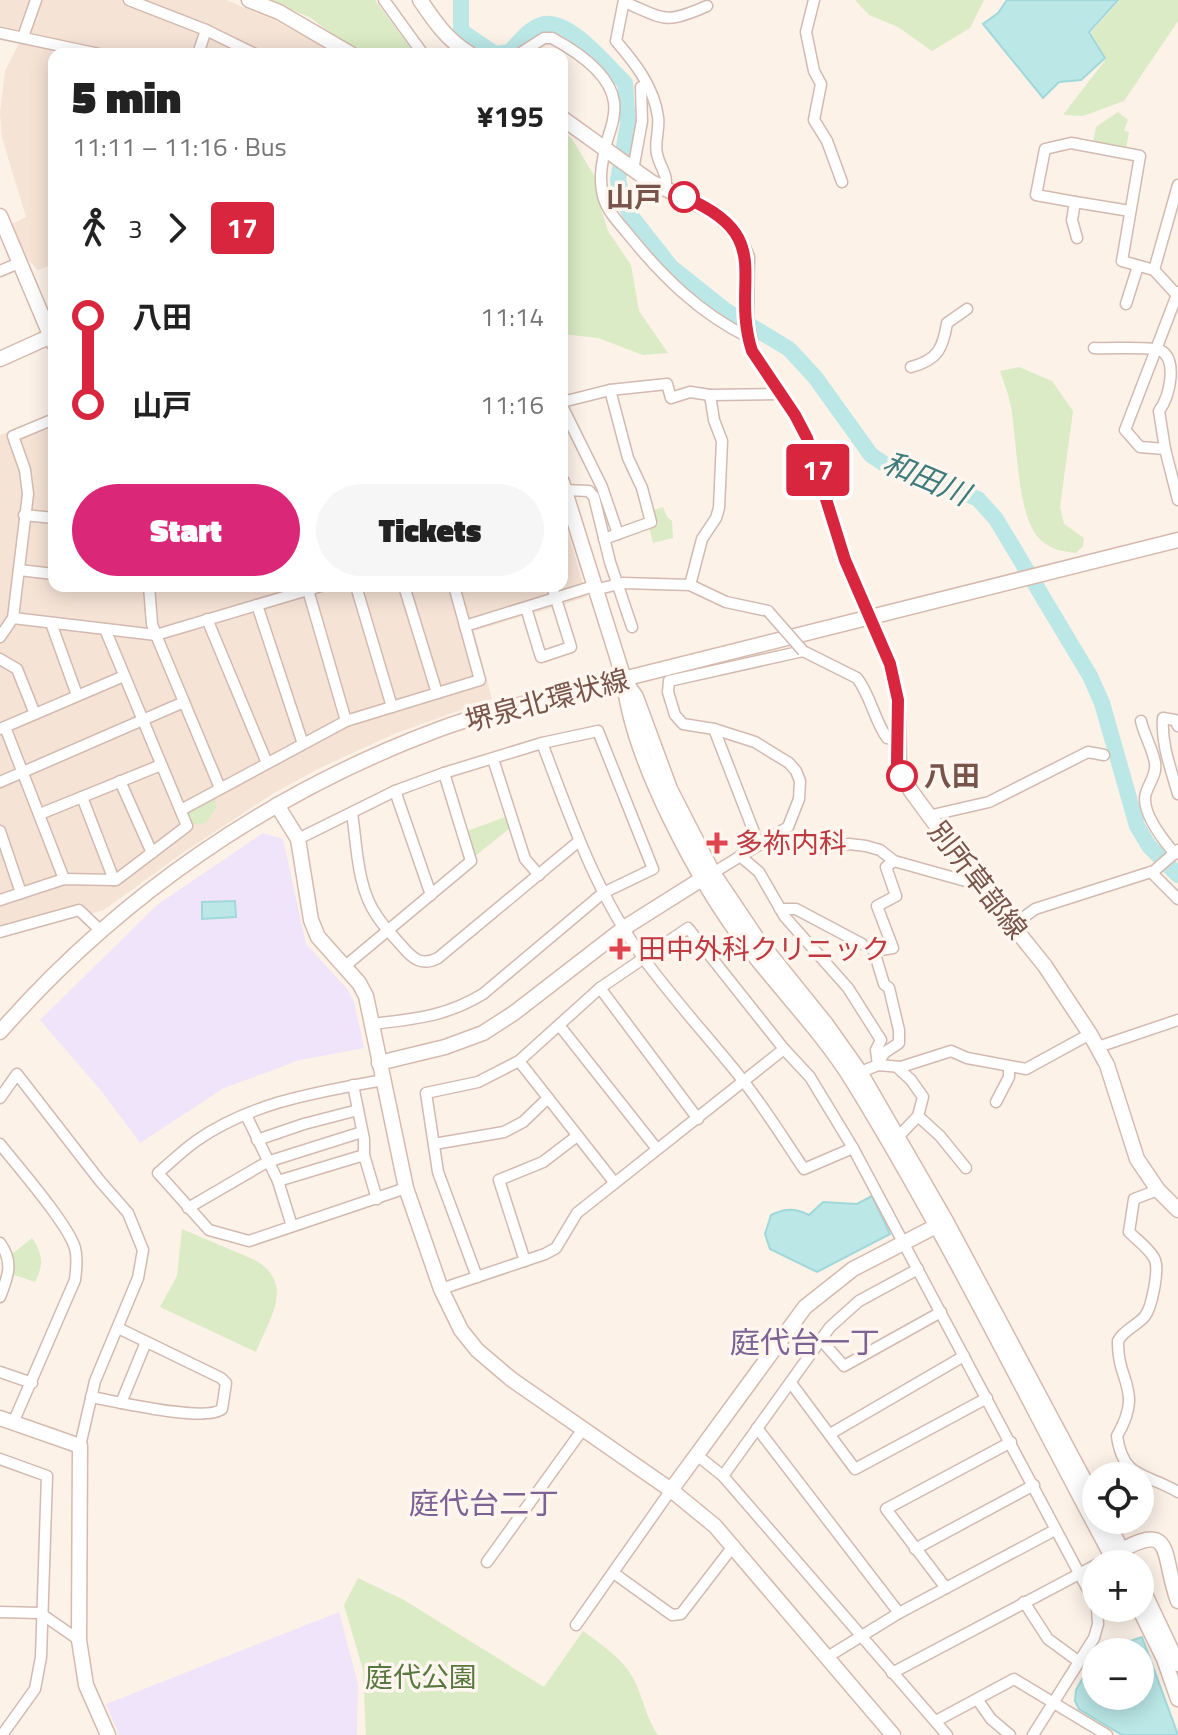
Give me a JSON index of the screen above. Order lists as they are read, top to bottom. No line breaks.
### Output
{"streets":{"street":["堺泉北環状線","別所草部線"]},"crossings":[["堺泉北環状線","別所草部線"]],"districts":["庭代台一丁","庭代台二丁"],"water":["和田川"],"parks":["庭代公園"],"places":{"other":["山戸","八田"],"health":["多祢内科","田中外科クリニック"]},"lines":["bus line 17"],"page":{"on_map":"17","heading":["5 min","11:11 – 11:16 · Bus","¥195"],"legs":["3","17"],"list":[{"name":"八田","value":"11:14"},{"name":"山戸","value":"11:16"}],"buttons":["Start","Tickets"],"map_buttons":["+","−"]}}
